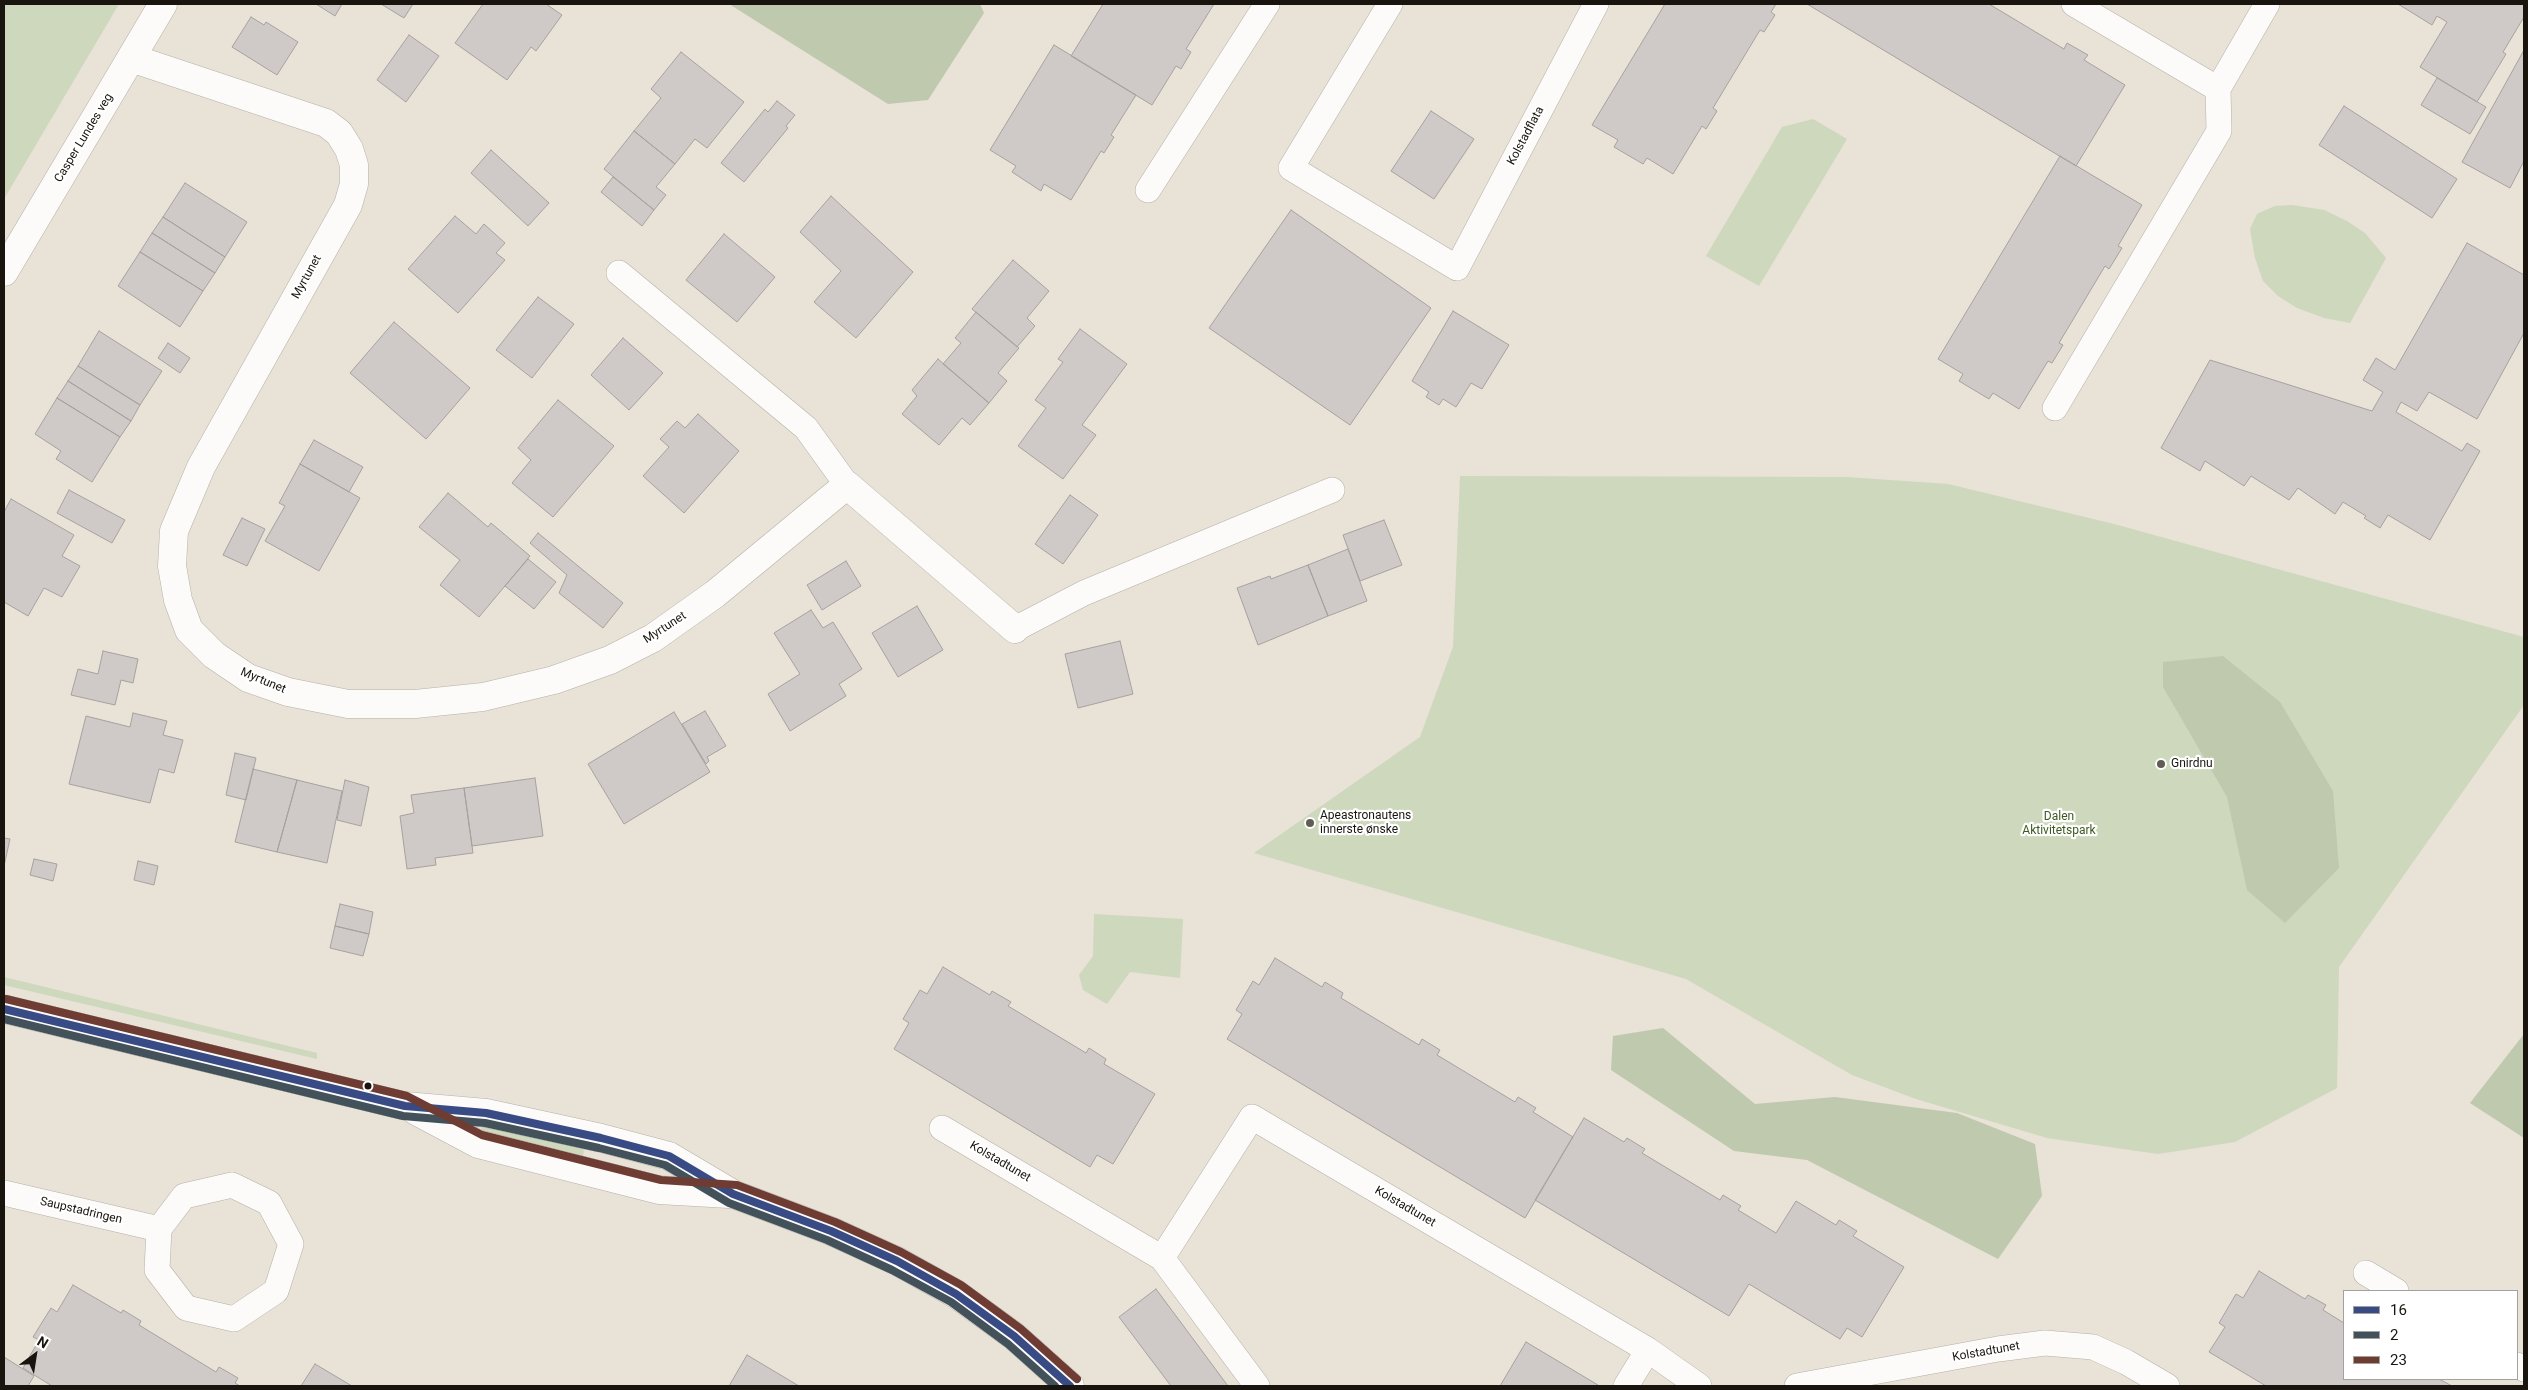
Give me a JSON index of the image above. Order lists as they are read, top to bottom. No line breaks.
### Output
{"streets":{"street":["Casper Lundes veg","Myrtunet"],"lane":["Kolstadflata","Kolstadtunet","Saupstadringen"]},"crossings":[["Casper Lundes veg","Myrtunet"]],"parks":["Dalen Aktivitetspark"],"places":["Gnirdnu","Apeastronautens innerste ønske"],"lines":["transit line 23","transit line 16","transit line 2"],"legend":["16","2","23"],"north":"top right"}
